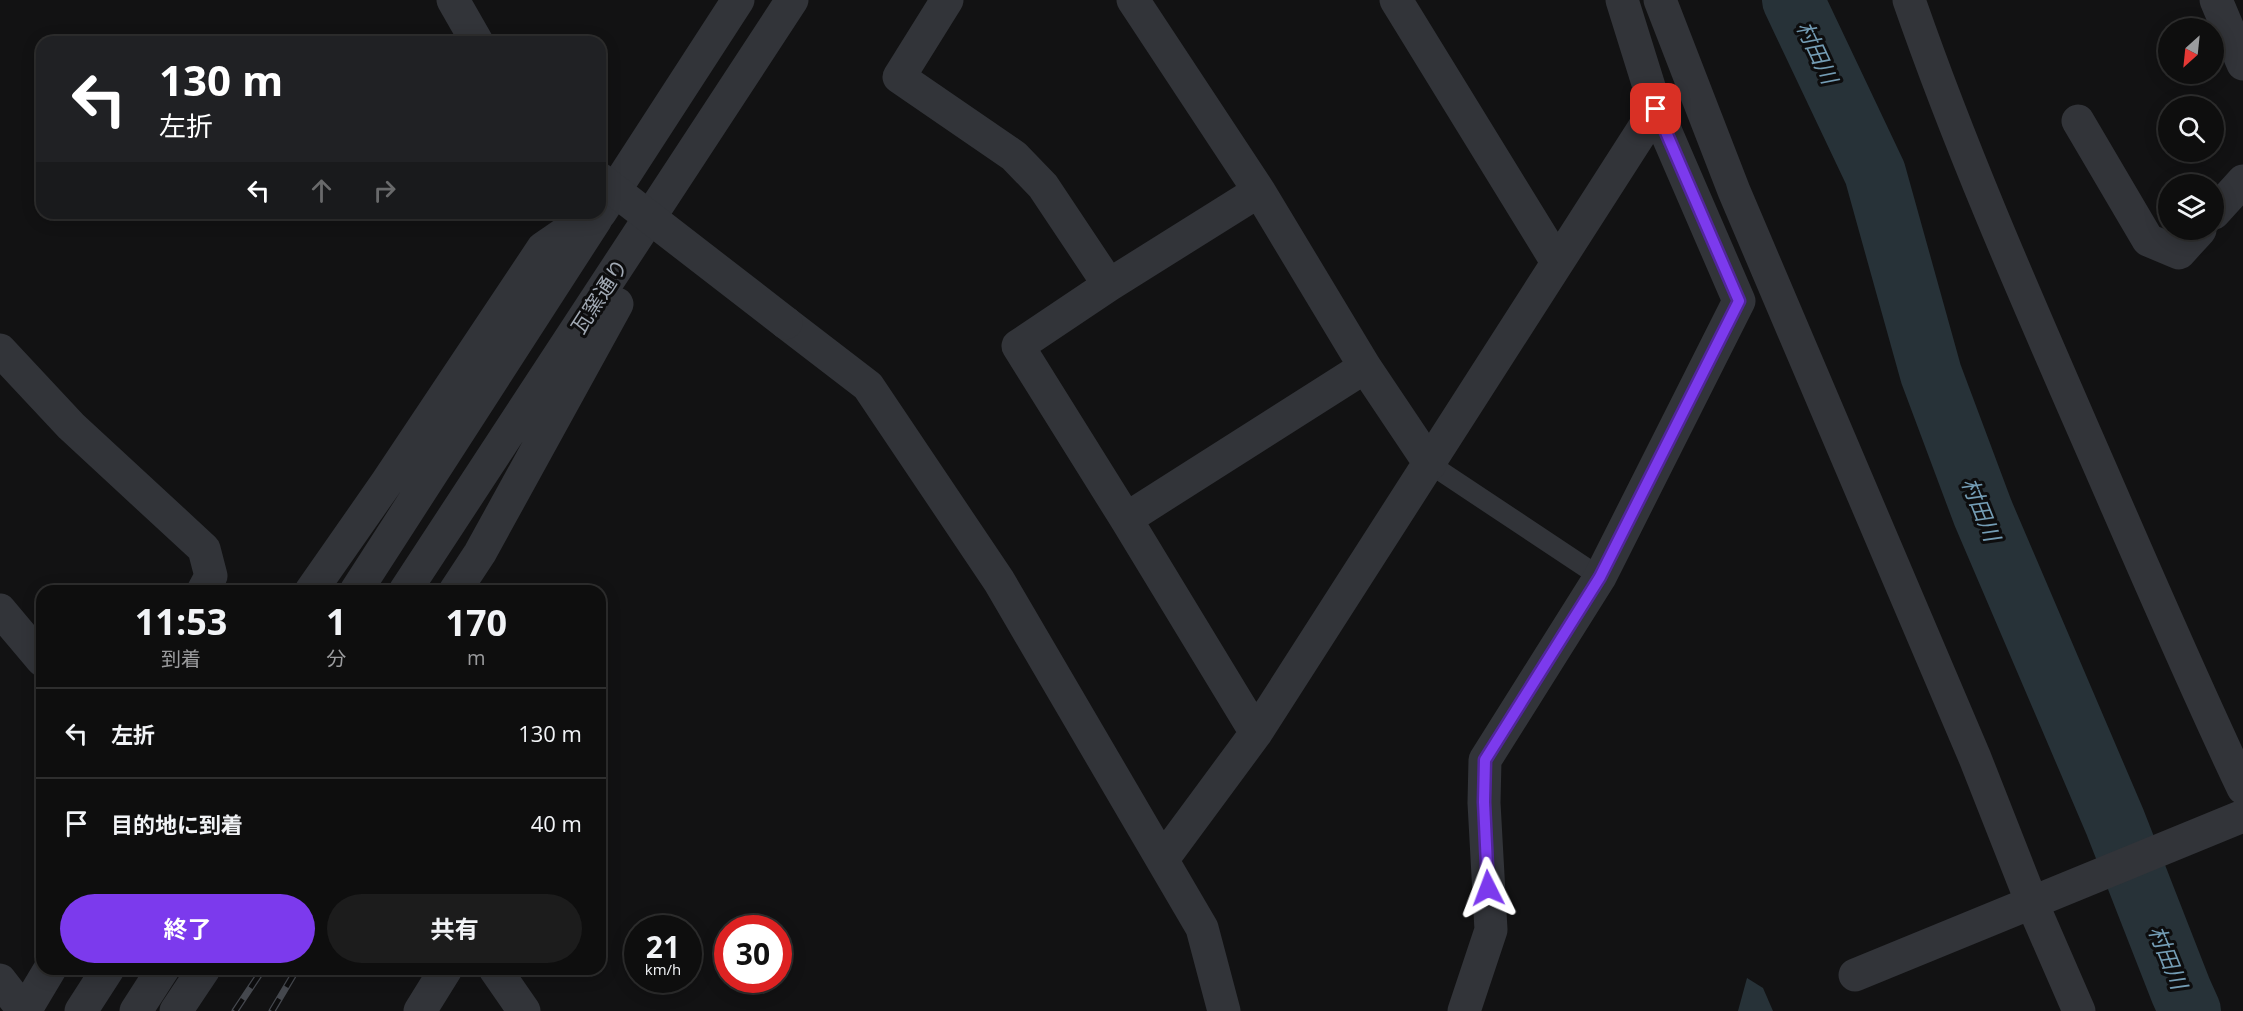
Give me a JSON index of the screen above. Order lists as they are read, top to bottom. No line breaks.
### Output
{"streets":{"street":["瓦窯通り"]},"water":["村田川"],"north":"bottom left","page":{"turn":["130 m","左折"],"eta":["11:53","到着","1","分","170","m"],"list":[{"name":"左折","value":"130 m"},{"name":"目的地に到着","value":"40 m"}],"buttons":["終了","共有"],"speed":"21 km/h","limit":"30"}}
